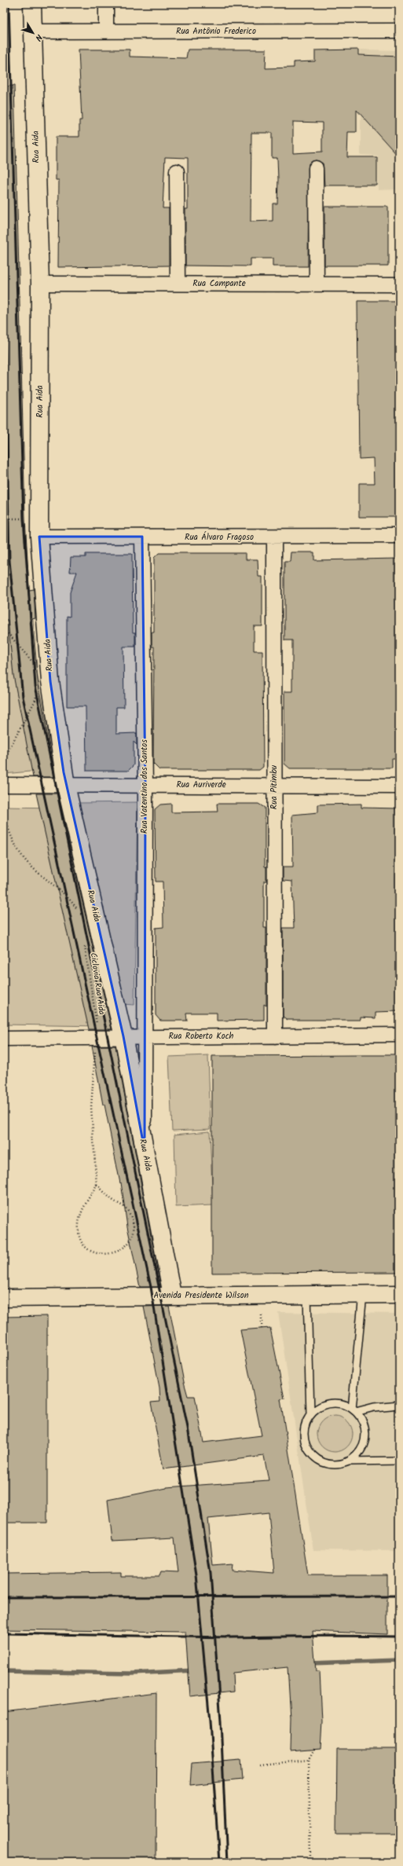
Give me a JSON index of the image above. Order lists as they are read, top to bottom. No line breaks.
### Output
{"streets":{"street":["Rua Antônio Frederico","Rua Aida","Rua Campante","Rua Álvaro Fragoso","Rua Auriverde","Rua Vatentino dos Santos","Rua Pitimbu","Rua Roberto Koch","Avenida Presidente Wilson"],"path":["Ciclovia Rua Aida"]},"crossings":[["Rua Antônio Frederico","Rua Aida"],["Rua Aida","Rua Campante"],["Rua Aida","Rua Álvaro Fragoso"],["Rua Aida","Rua Auriverde"],["Rua Aida","Rua Vatentino dos Santos"],["Rua Aida","Rua Roberto Koch"],["Rua Aida","Avenida Presidente Wilson"],["Rua Álvaro Fragoso","Rua Vatentino dos Santos"],["Rua Álvaro Fragoso","Rua Pitimbu"],["Rua Auriverde","Rua Vatentino dos Santos"],["Rua Auriverde","Rua Pitimbu"],["Rua Vatentino dos Santos","Rua Roberto Koch"],["Rua Pitimbu","Rua Roberto Koch"],["Ciclovia Rua Aida","Rua Roberto Koch"]],"north":"bottom right"}
